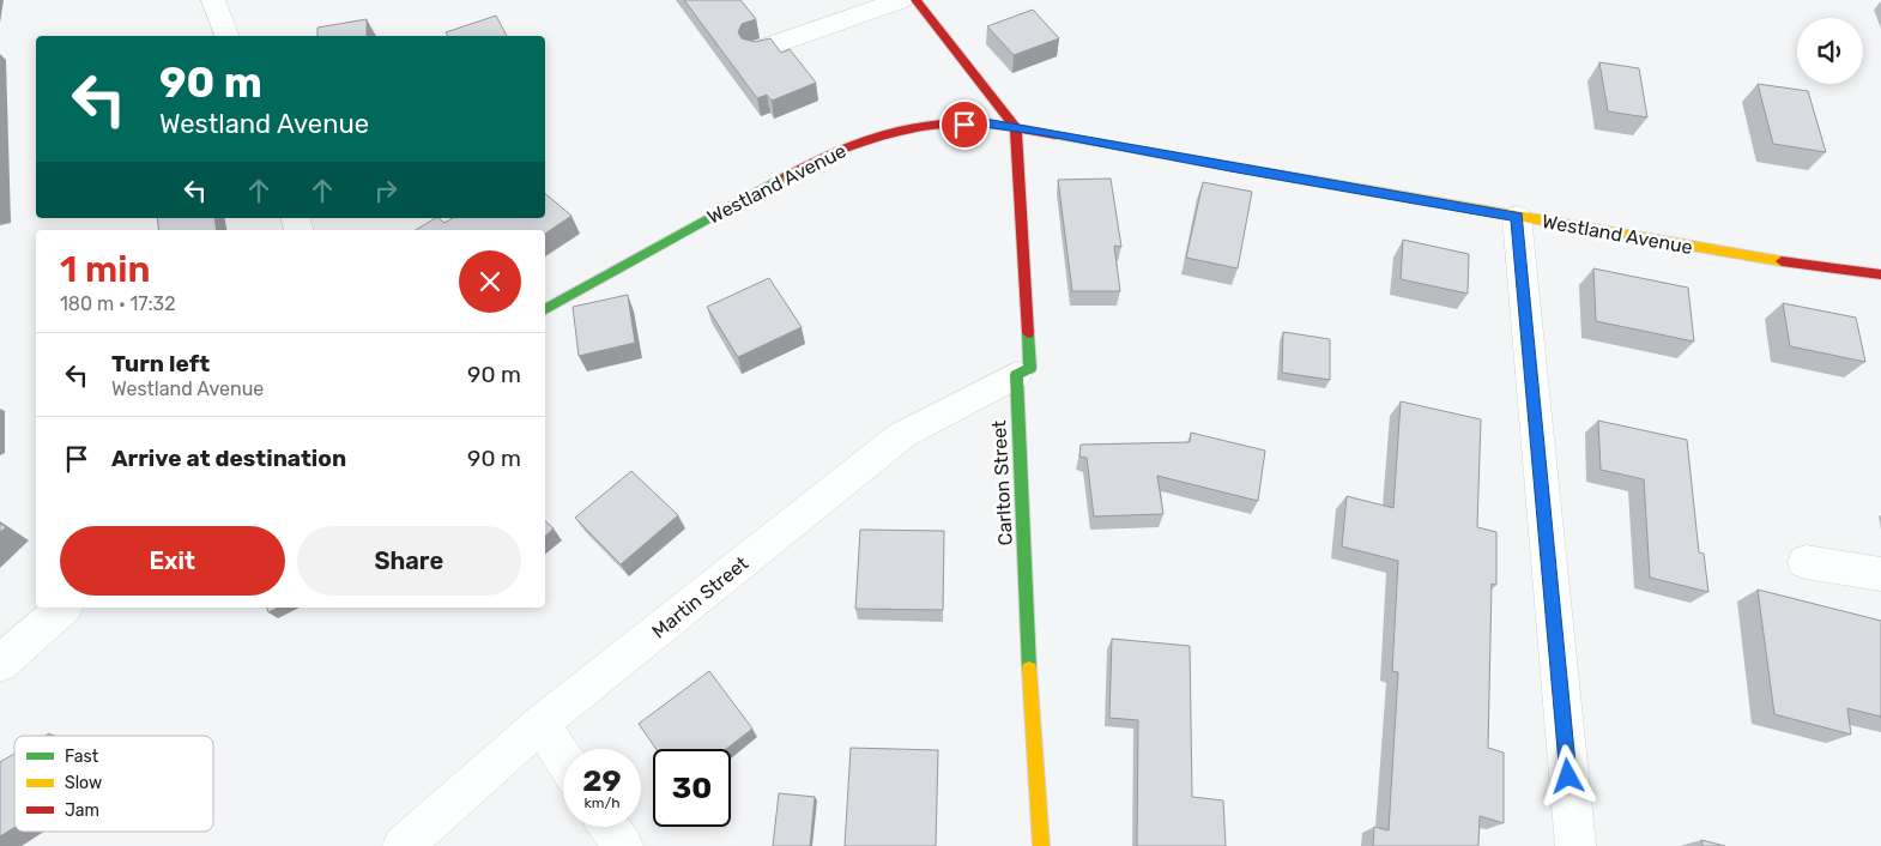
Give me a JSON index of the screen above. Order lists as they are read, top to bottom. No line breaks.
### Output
{"streets":{"street":["Westland Avenue","Carlton Street","Martin Street"]},"crossings":[["Carlton Street","Martin Street"]],"legend":["Fast","Slow","Jam"],"page":{"turn":["90 m","Westland Avenue"],"heading":["1 min","180 m · 17:32"],"list":[{"name":"Turn left","note":"Westland Avenue","value":"90 m"},{"name":"Arrive at destination","value":"90 m"}],"buttons":["Exit","Share"],"speed":"29 km/h","limit":"30"}}
